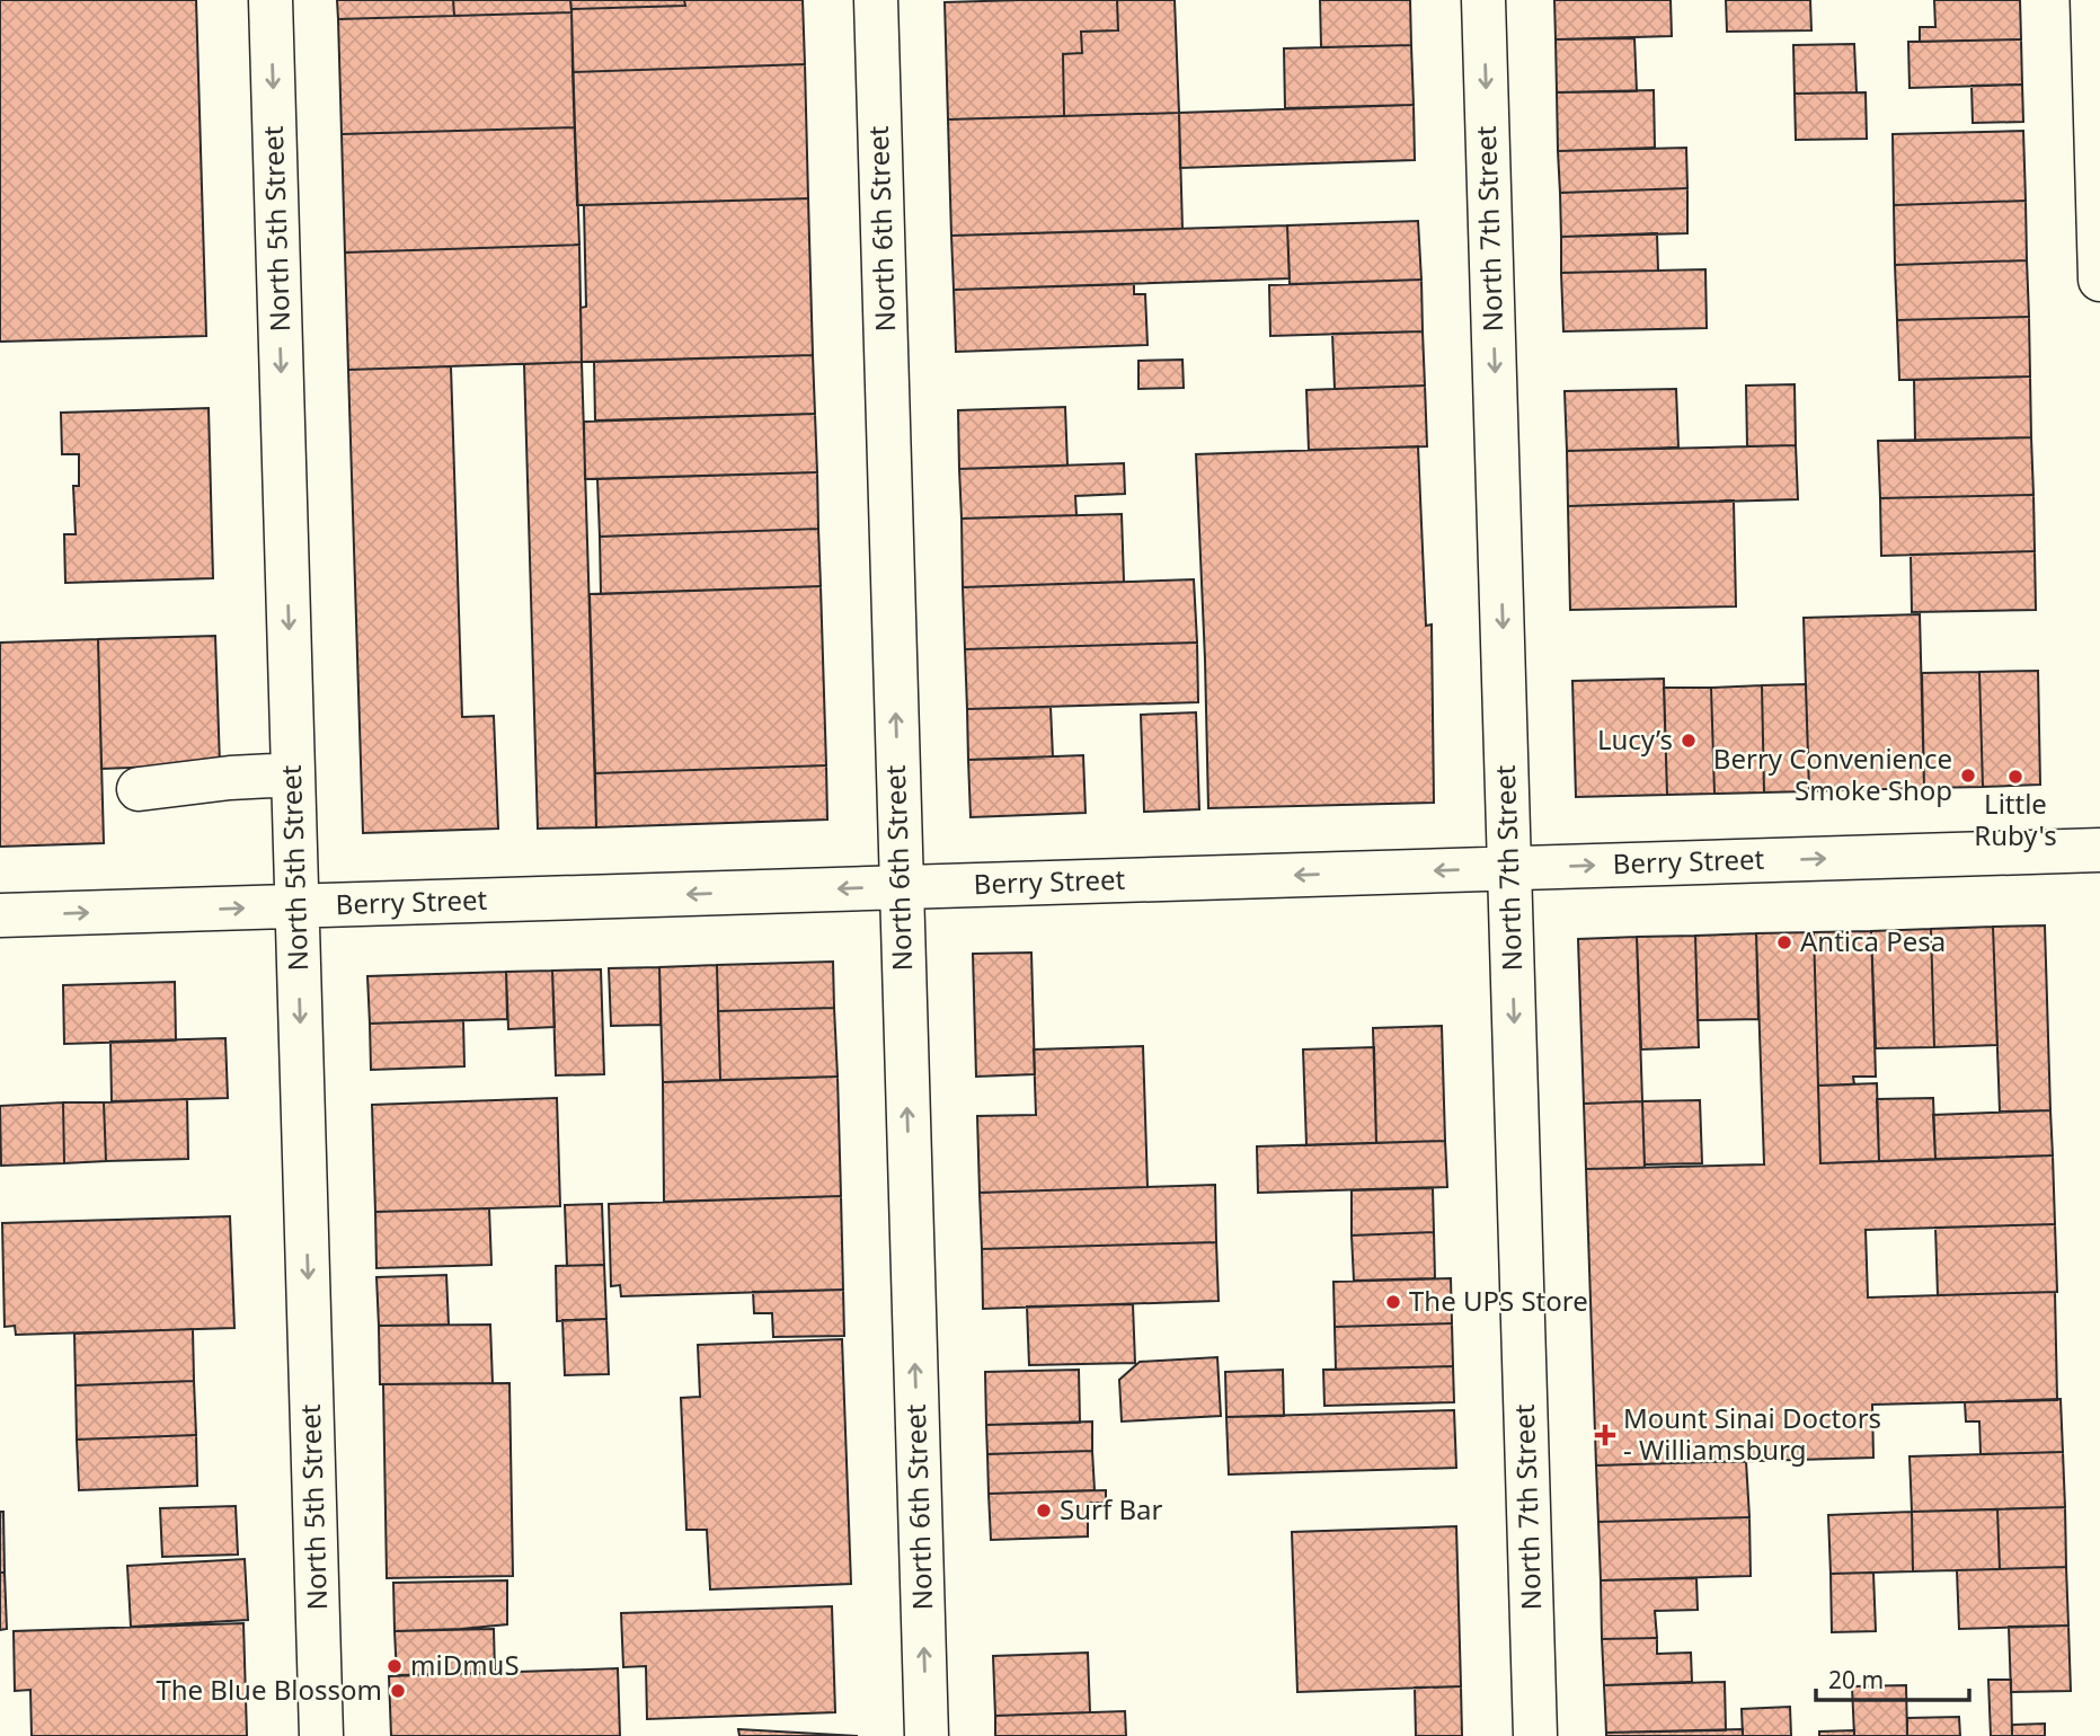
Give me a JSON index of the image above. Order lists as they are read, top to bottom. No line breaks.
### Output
{"streets":{"street":["North 5th Street","North 6th Street","North 7th Street","Berry Street"]},"crossings":[["North 5th Street","Berry Street"],["North 6th Street","Berry Street"],["North 7th Street","Berry Street"]],"one_way":["North 5th Street","North 6th Street","North 7th Street"],"places":{"other":["Lucy’s","Berry Convenience Smoke Shop","Little Ruby's","Antica Pesa","The UPS Store","Surf Bar","miDmuS","The Blue Blossom"],"health":["Mount Sinai Doctors - Williamsburg"]},"scale_bar":"20 m"}
